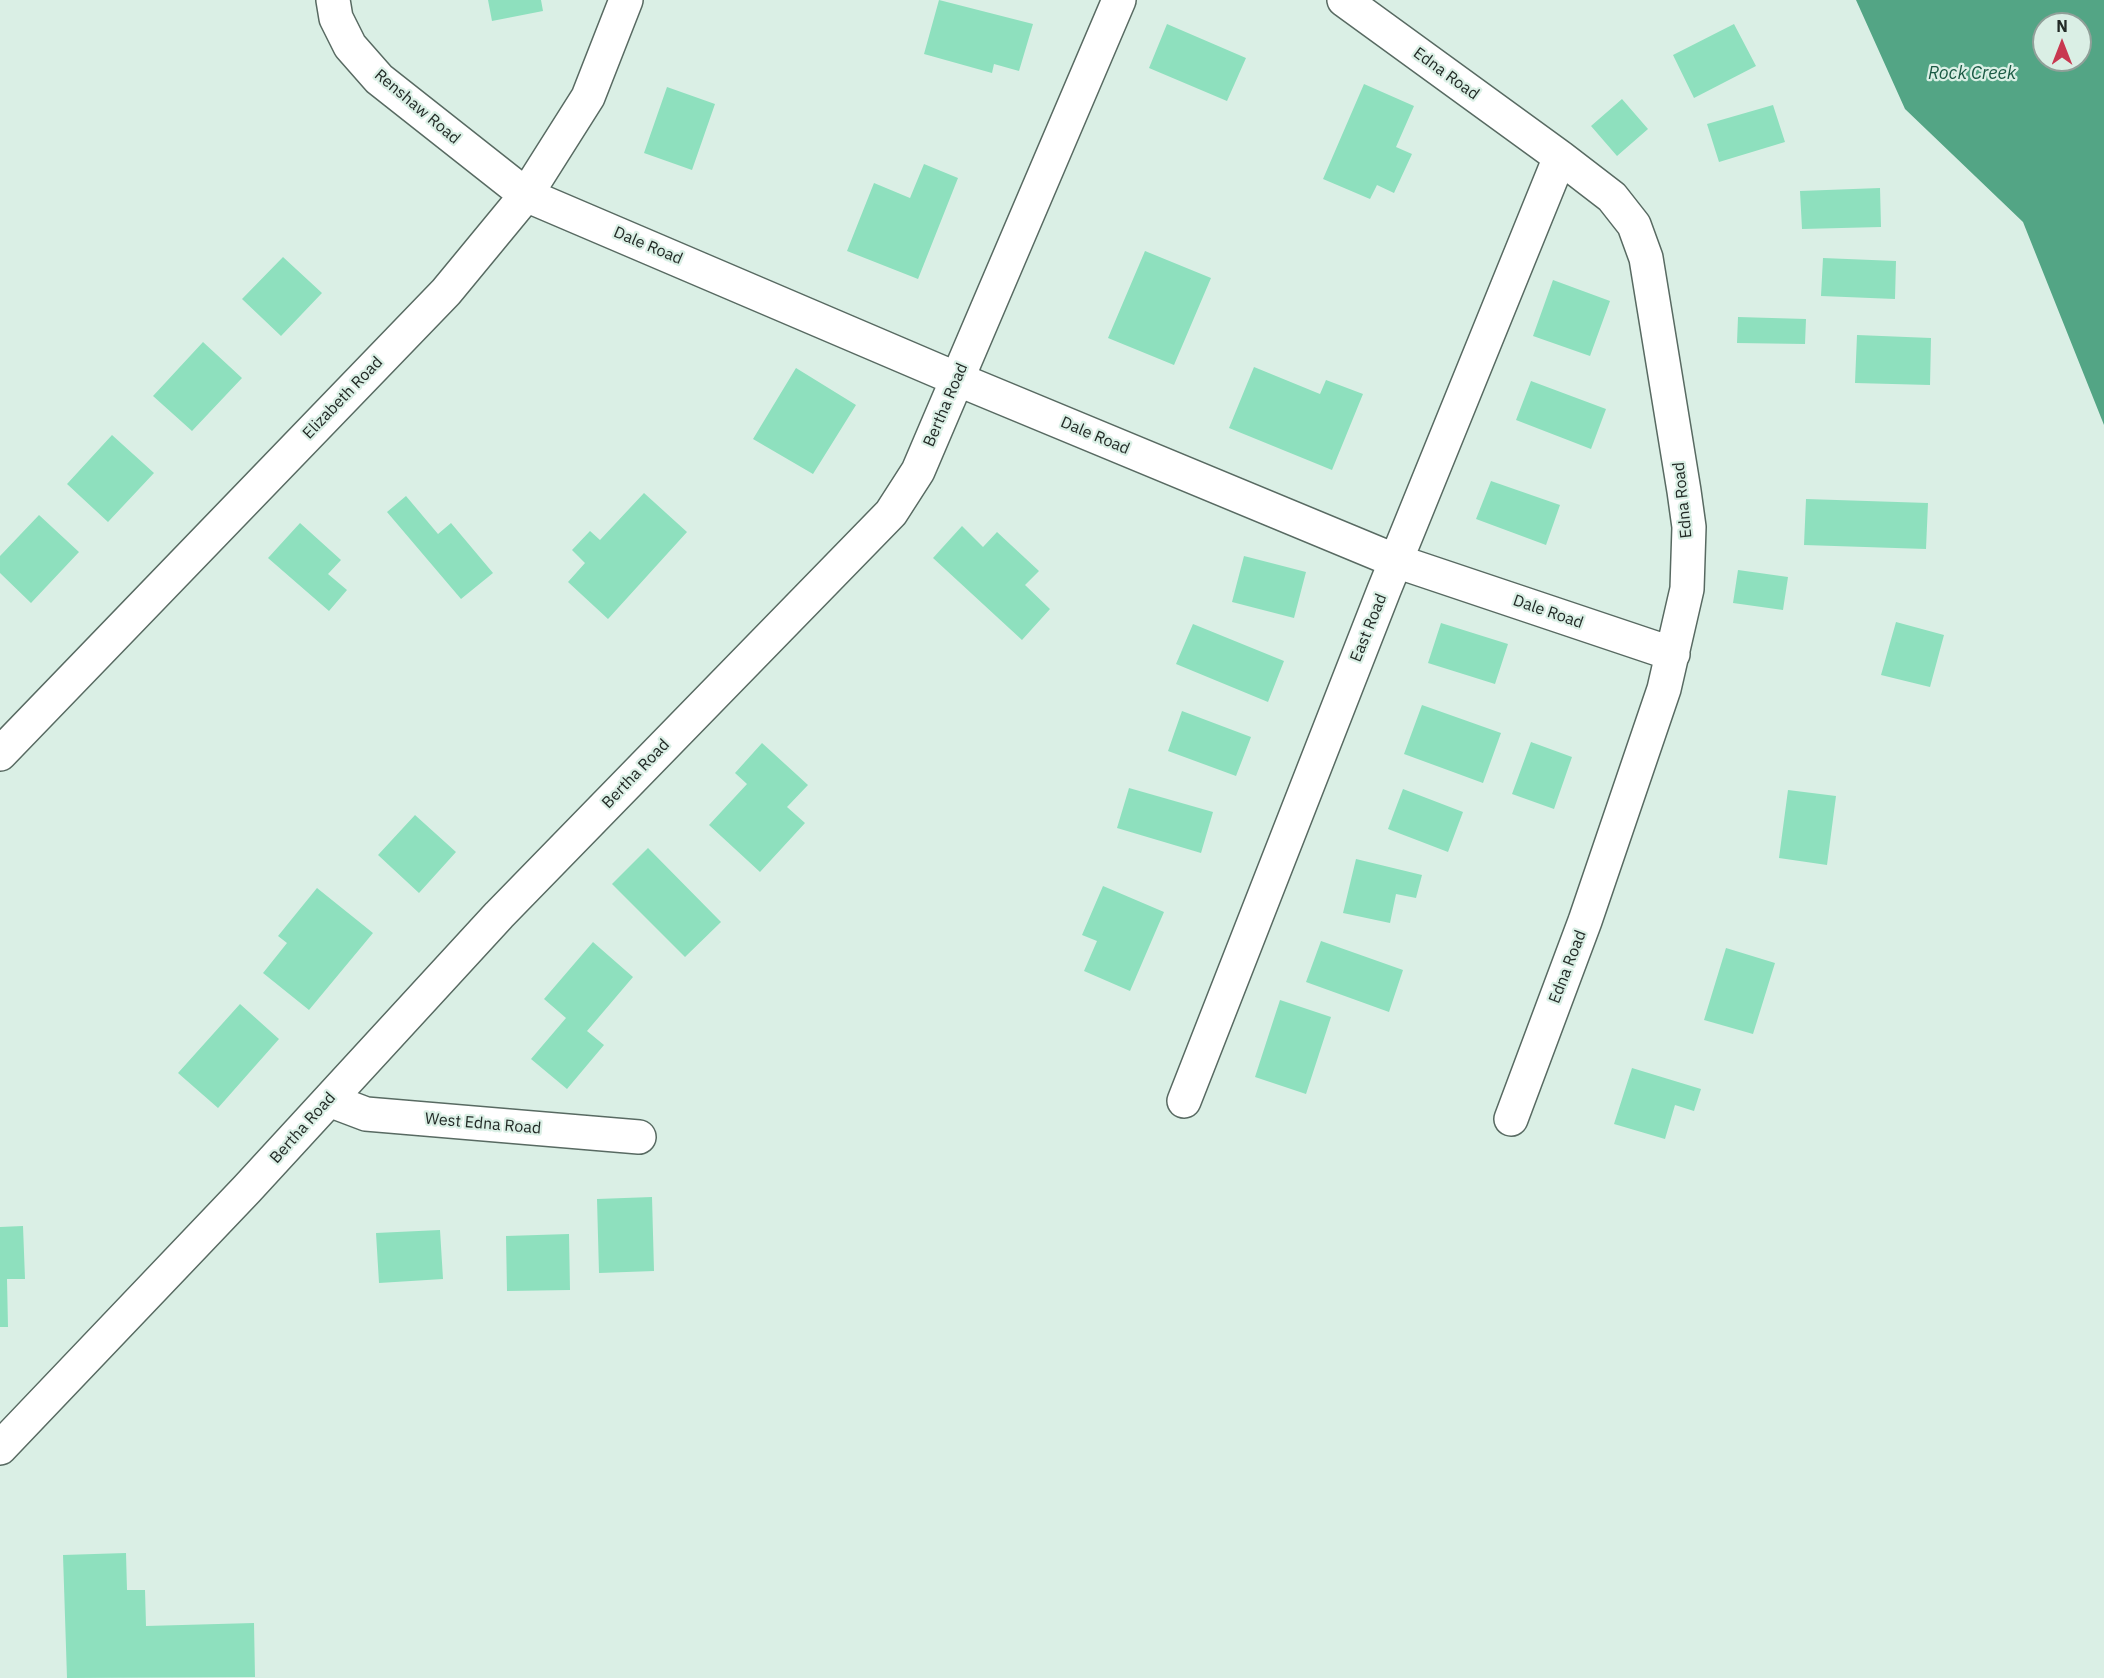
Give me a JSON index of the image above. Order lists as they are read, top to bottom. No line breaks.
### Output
{"streets":{"street":["Edna Road","Renshaw Road","Dale Road","Elizabeth Road","Bertha Road","East Road","West Edna Road"]},"crossings":[["Edna Road","Dale Road"],["Edna Road","East Road"],["Renshaw Road","Dale Road"],["Renshaw Road","Elizabeth Road"],["Dale Road","Elizabeth Road"],["Dale Road","Bertha Road"],["Dale Road","East Road"],["Bertha Road","West Edna Road"]],"water":["Rock Creek"],"north":"top"}
